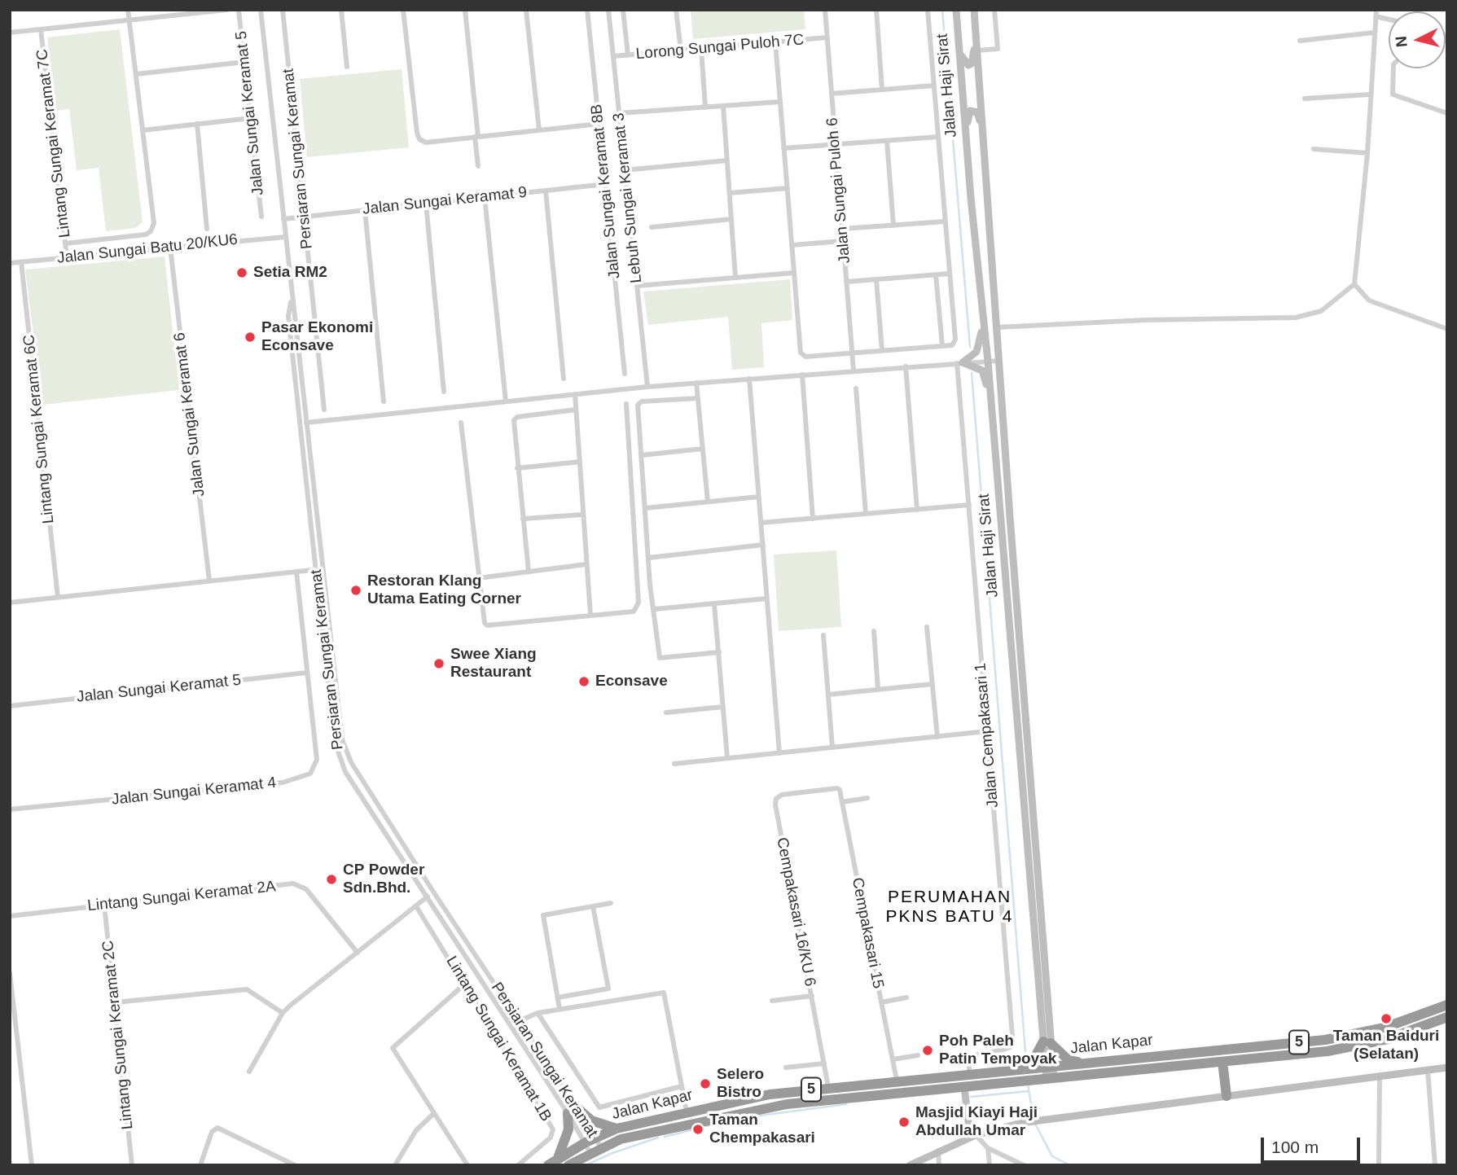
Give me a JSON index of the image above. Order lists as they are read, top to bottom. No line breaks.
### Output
{"streets":{"highway":["5","Jalan Kapar"],"main road":["Jalan Haji Sirat"],"street":["Lorong Sungai Puloh 7C","Jalan Sungai Keramat 5","Lintang Sungai Keramat 7C","Persiaran Sungai Keramat","Jalan Sungai Puloh 6","Jalan Sungai Keramat 8B","Lebuh Sungai Keramat 3","Jalan Sungai Keramat 9","Jalan Sungai Batu 20/KU6","Jalan Sungai Keramat 6","Lintang Sungai Keramat 6C","Jalan Cempakasari 1","Jalan Sungai Keramat 4","Lintang Sungai Keramat 2A","Cempakasari 16/KU 6","Cempakasari 15","Lintang Sungai Keramat 2C","Lintang Sungai Keramat 1B"]},"crossings":[["Lorong Sungai Puloh 7C","Jalan Sungai Puloh 6"],["Lorong Sungai Puloh 7C","Lebuh Sungai Keramat 3"],["Jalan Haji Sirat","Jalan Kapar"],["Jalan Sungai Keramat 5","Jalan Sungai Keramat 4"],["Lintang Sungai Keramat 7C","Jalan Sungai Batu 20/KU6"],["Persiaran Sungai Keramat","Jalan Sungai Keramat 9"],["Persiaran Sungai Keramat","Jalan Sungai Batu 20/KU6"],["Persiaran Sungai Keramat","Jalan Kapar"],["Jalan Sungai Keramat 8B","Jalan Sungai Keramat 9"],["Jalan Sungai Batu 20/KU6","Jalan Sungai Keramat 6"],["Jalan Sungai Batu 20/KU6","Lintang Sungai Keramat 6C"],["Jalan Cempakasari 1","Jalan Kapar"],["Lintang Sungai Keramat 2A","Lintang Sungai Keramat 2C"],["Cempakasari 16/KU 6","Cempakasari 15"],["Cempakasari 16/KU 6","Jalan Kapar"],["Cempakasari 15","Jalan Kapar"]],"districts":["PERUMAHAN PKNS BATU 4"],"places":["Setia RM2","Pasar Ekonomi Econsave","Restoran Klang Utama Eating Corner","Swee Xiang Restaurant","Econsave","CP Powder Sdn.Bhd.","Taman Baiduri (Selatan)","Poh Paleh Patin Tempoyak","Selero Bistro","Masjid Kiayi Haji Abdullah Umar","Taman Chempakasari"],"scale_bar":"100 m","north":"left"}
